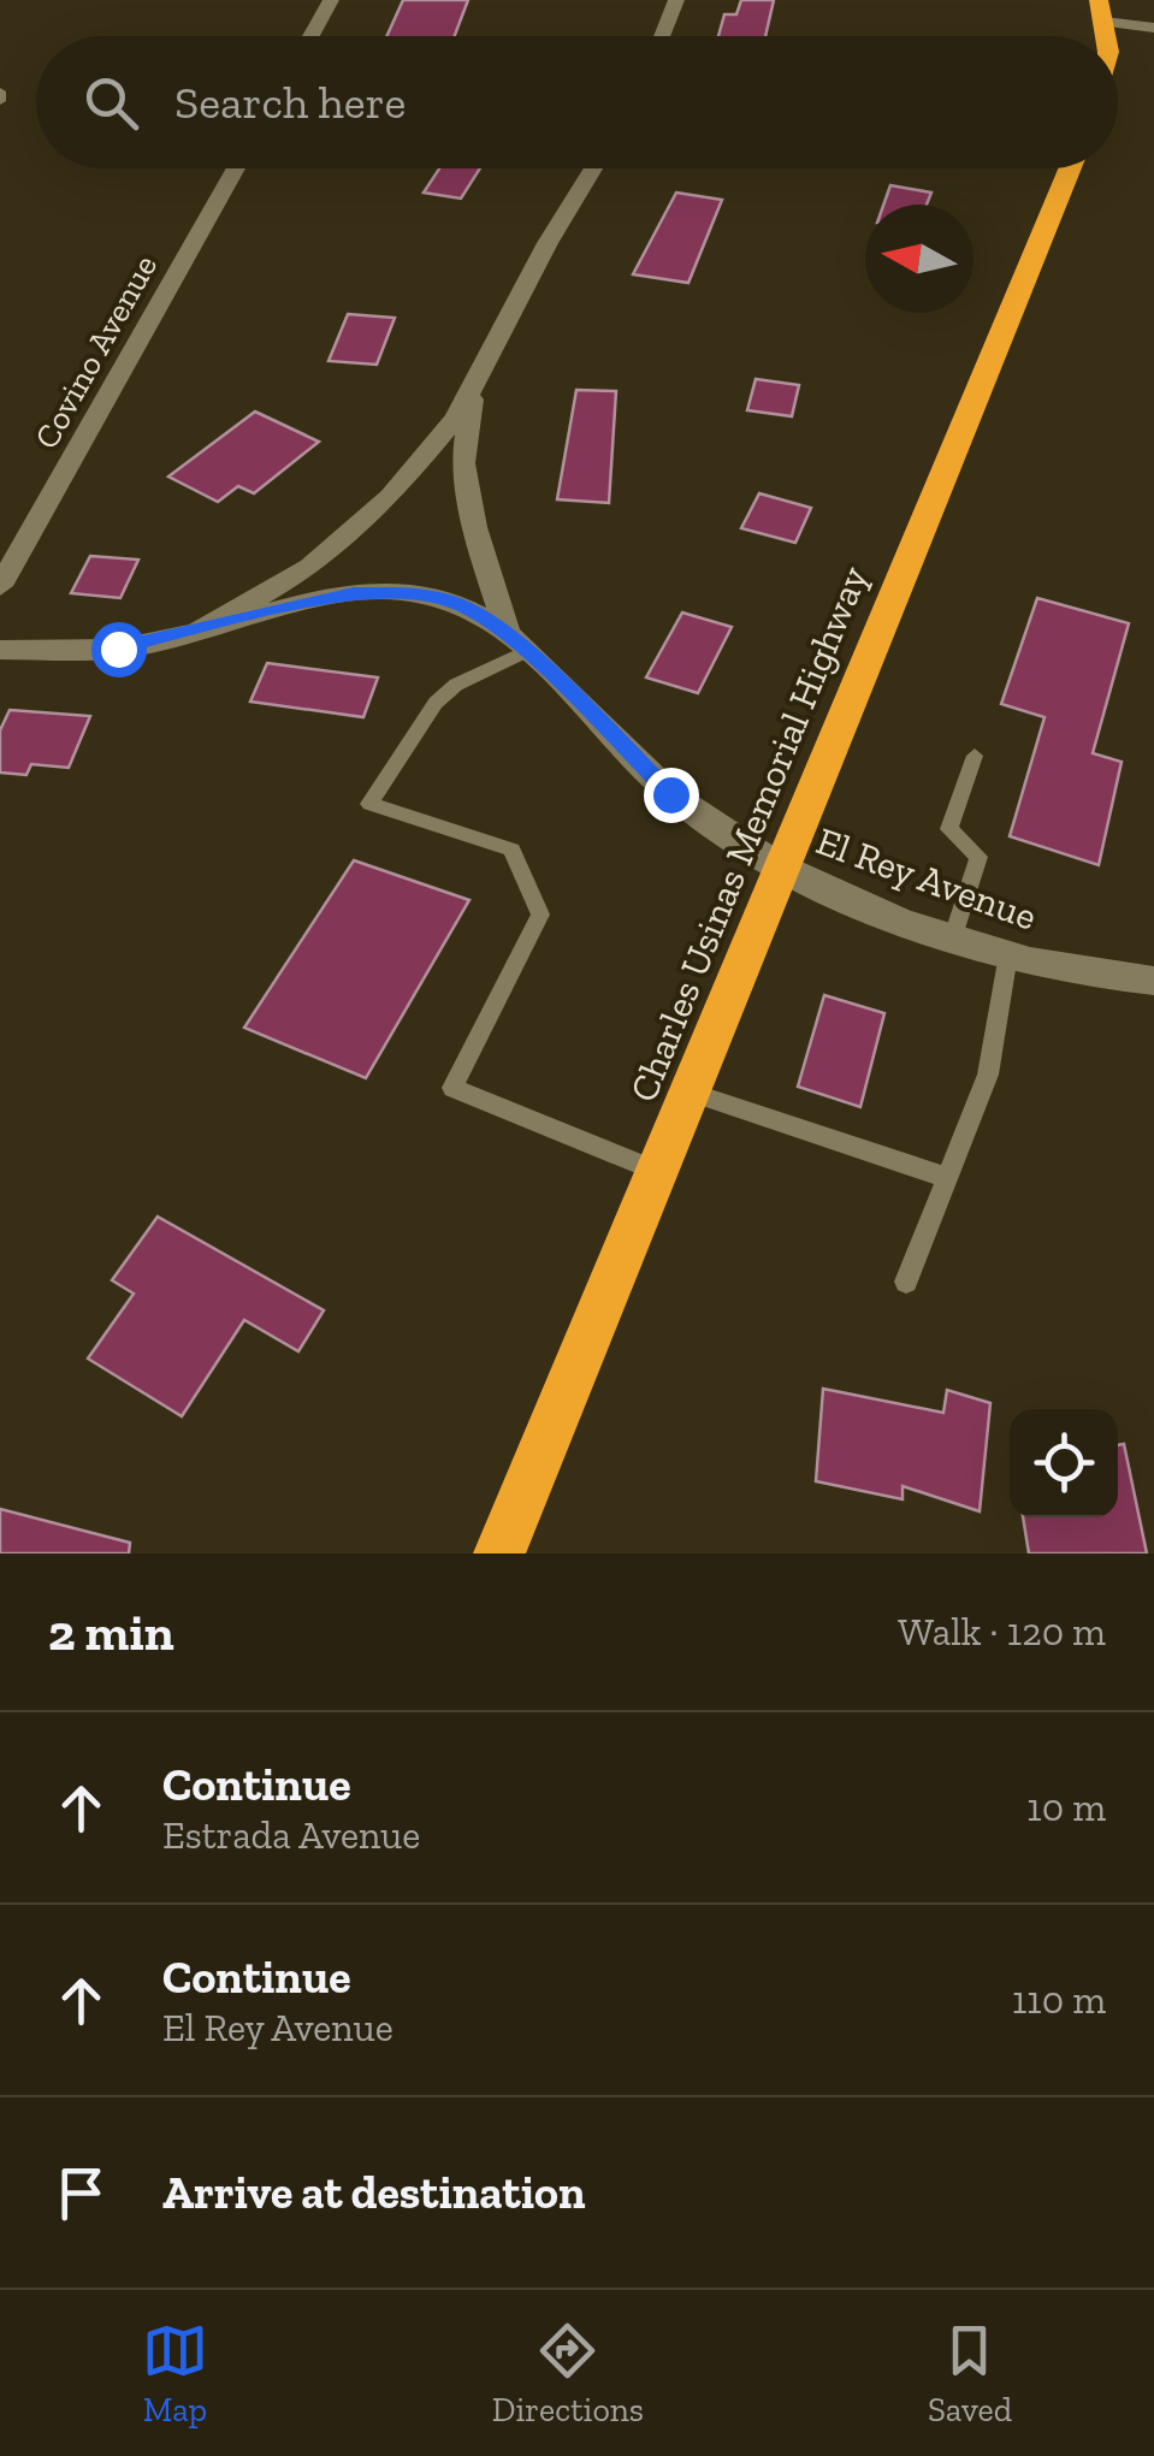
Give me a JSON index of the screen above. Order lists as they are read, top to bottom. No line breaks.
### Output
{"streets":{"highway":["Charles Usinas Memorial Highway"],"street":["Covino Avenue","El Rey Avenue"]},"crossings":[["Charles Usinas Memorial Highway","El Rey Avenue"]],"north":"left","page":{"search":"Search here","heading":["2 min","Walk · 120 m"],"list":[["Continue","Estrada Avenue","10 m"],["Continue","El Rey Avenue","110 m"],"Arrive at destination"],"nav":["Map","Directions","Saved"]}}
